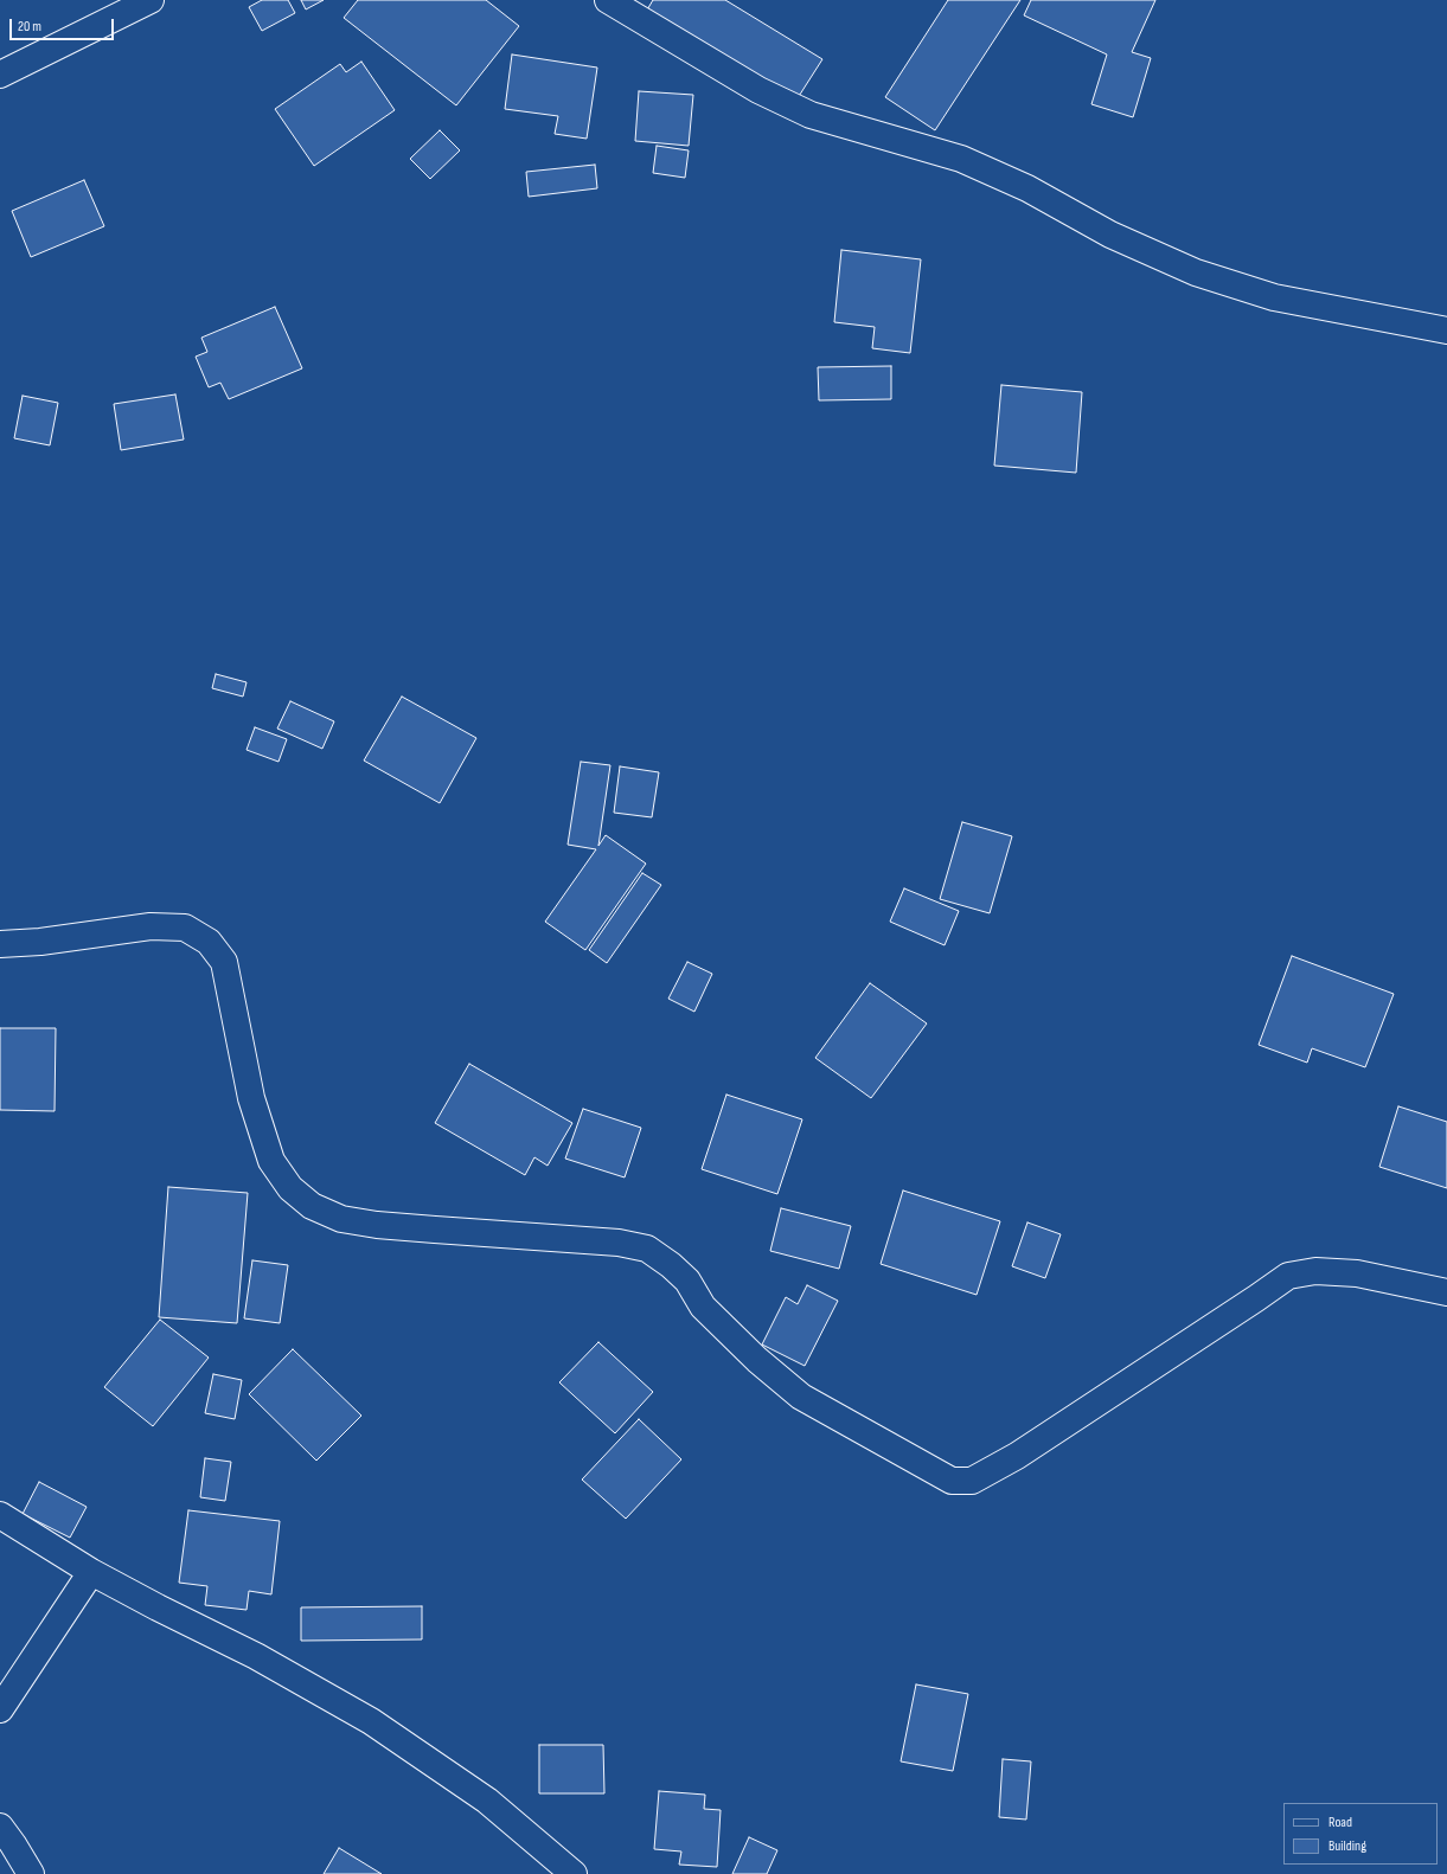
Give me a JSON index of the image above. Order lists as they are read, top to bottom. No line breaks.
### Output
{"legend":["Road","Building"],"scale_bar":"20 m"}
